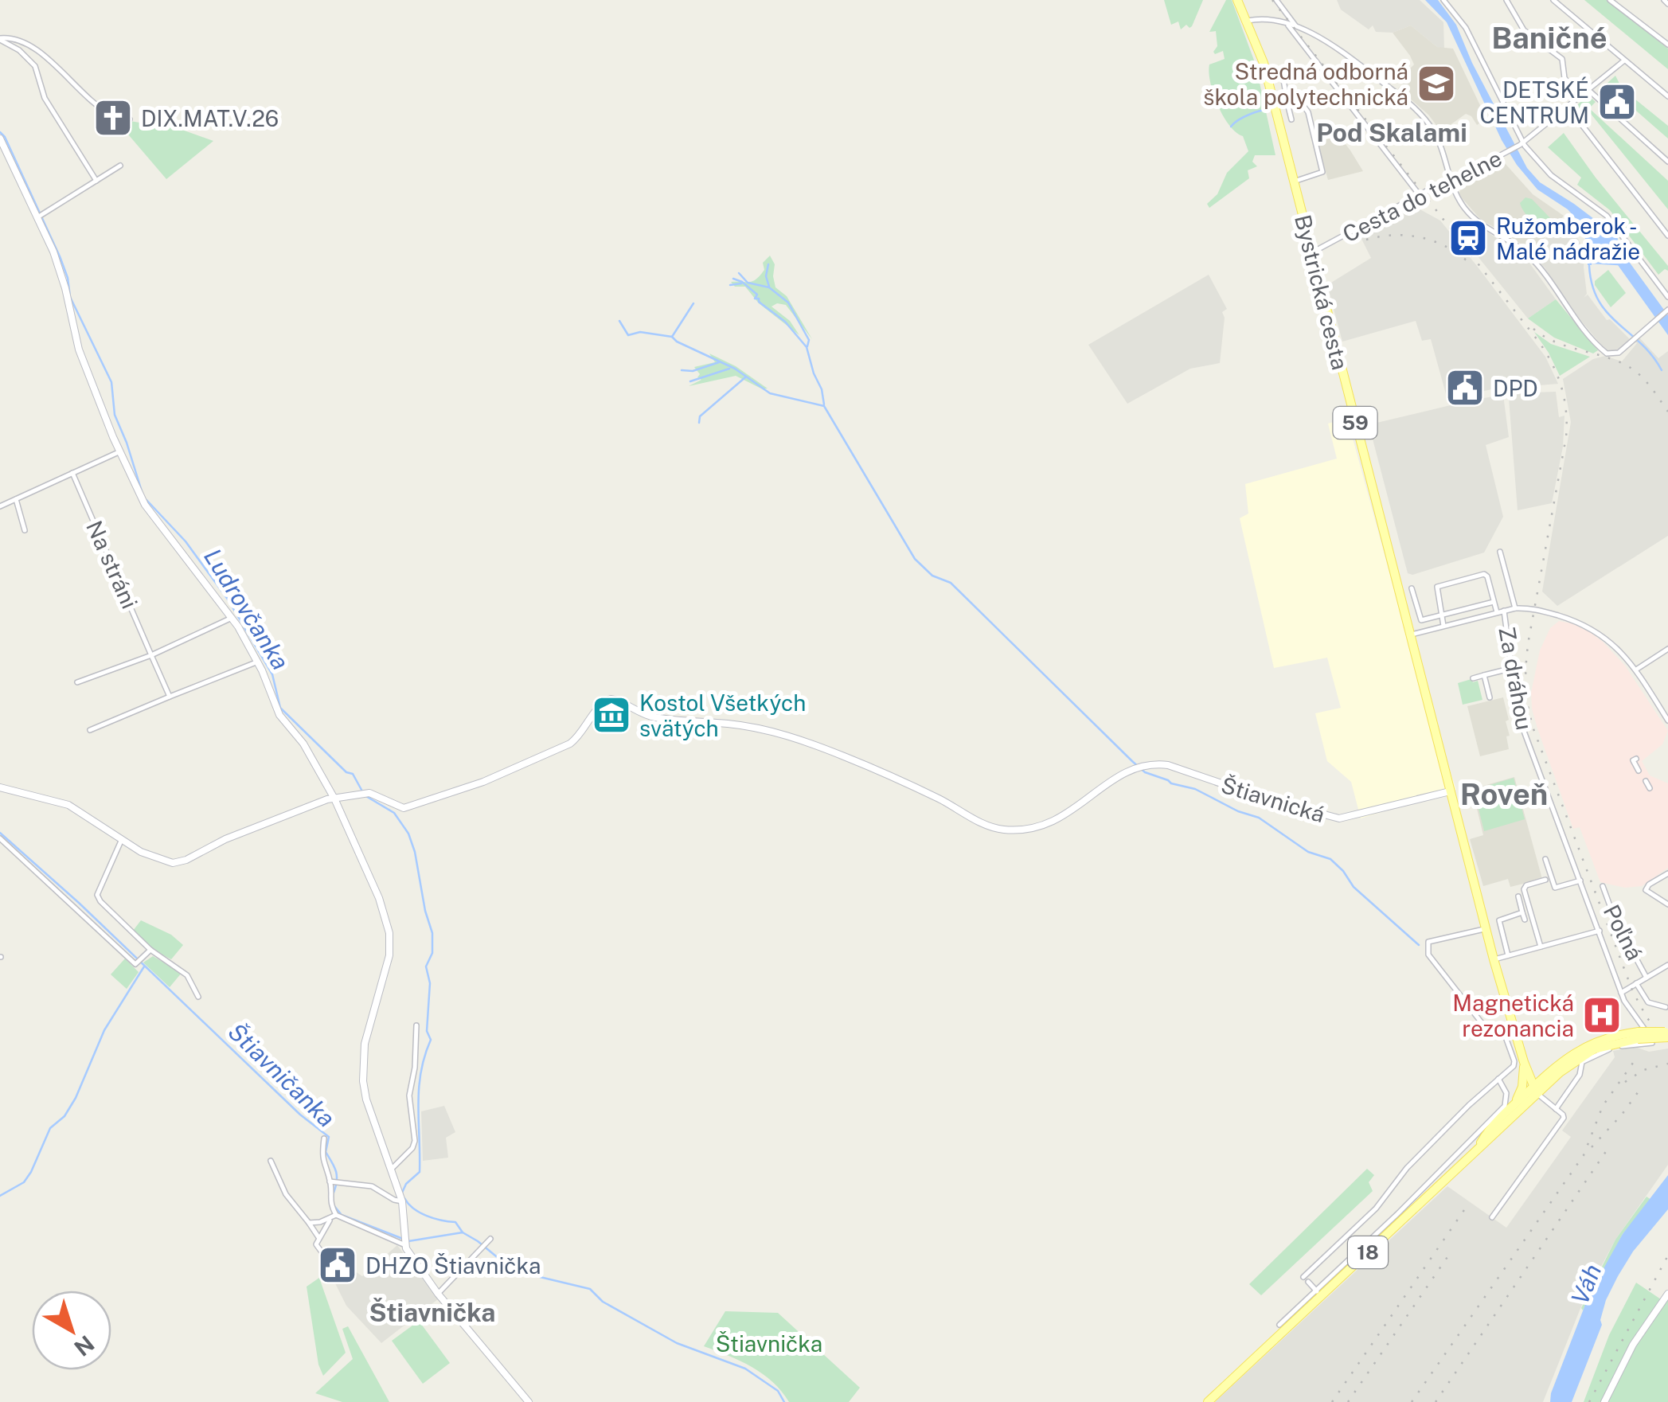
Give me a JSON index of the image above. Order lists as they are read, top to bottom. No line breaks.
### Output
{"streets":{"main road":["Bystrická cesta","59","18"],"street":["Cesta do tehelne","Na stráni","Za dráhou","Štiavnická","Poľná"]},"crossings":[["Cesta do tehelne","Bystrická cesta"],["Bystrická cesta","Štiavnická"],["Bystrická cesta","18"],["Za dráhou","Poľná"]],"districts":["Baničné","Pod Skalami","Roveň","Štiavnička"],"water":["Ludrovčanka","Štiavničanka","Váh"],"parks":["Štiavnička"],"places":{"school or university":["Stredná odborná škola polytechnická"],"public building":["DETSKÉ CENTRUM","DPD","DHZO Štiavnička"],"church":["DIX.MAT.V.26"],"station":["Ružomberok - Malé nádražie"],"museum":["Kostol Všetkých svätých"],"hospital":["Magnetická rezonancia"]},"north":"bottom right"}
